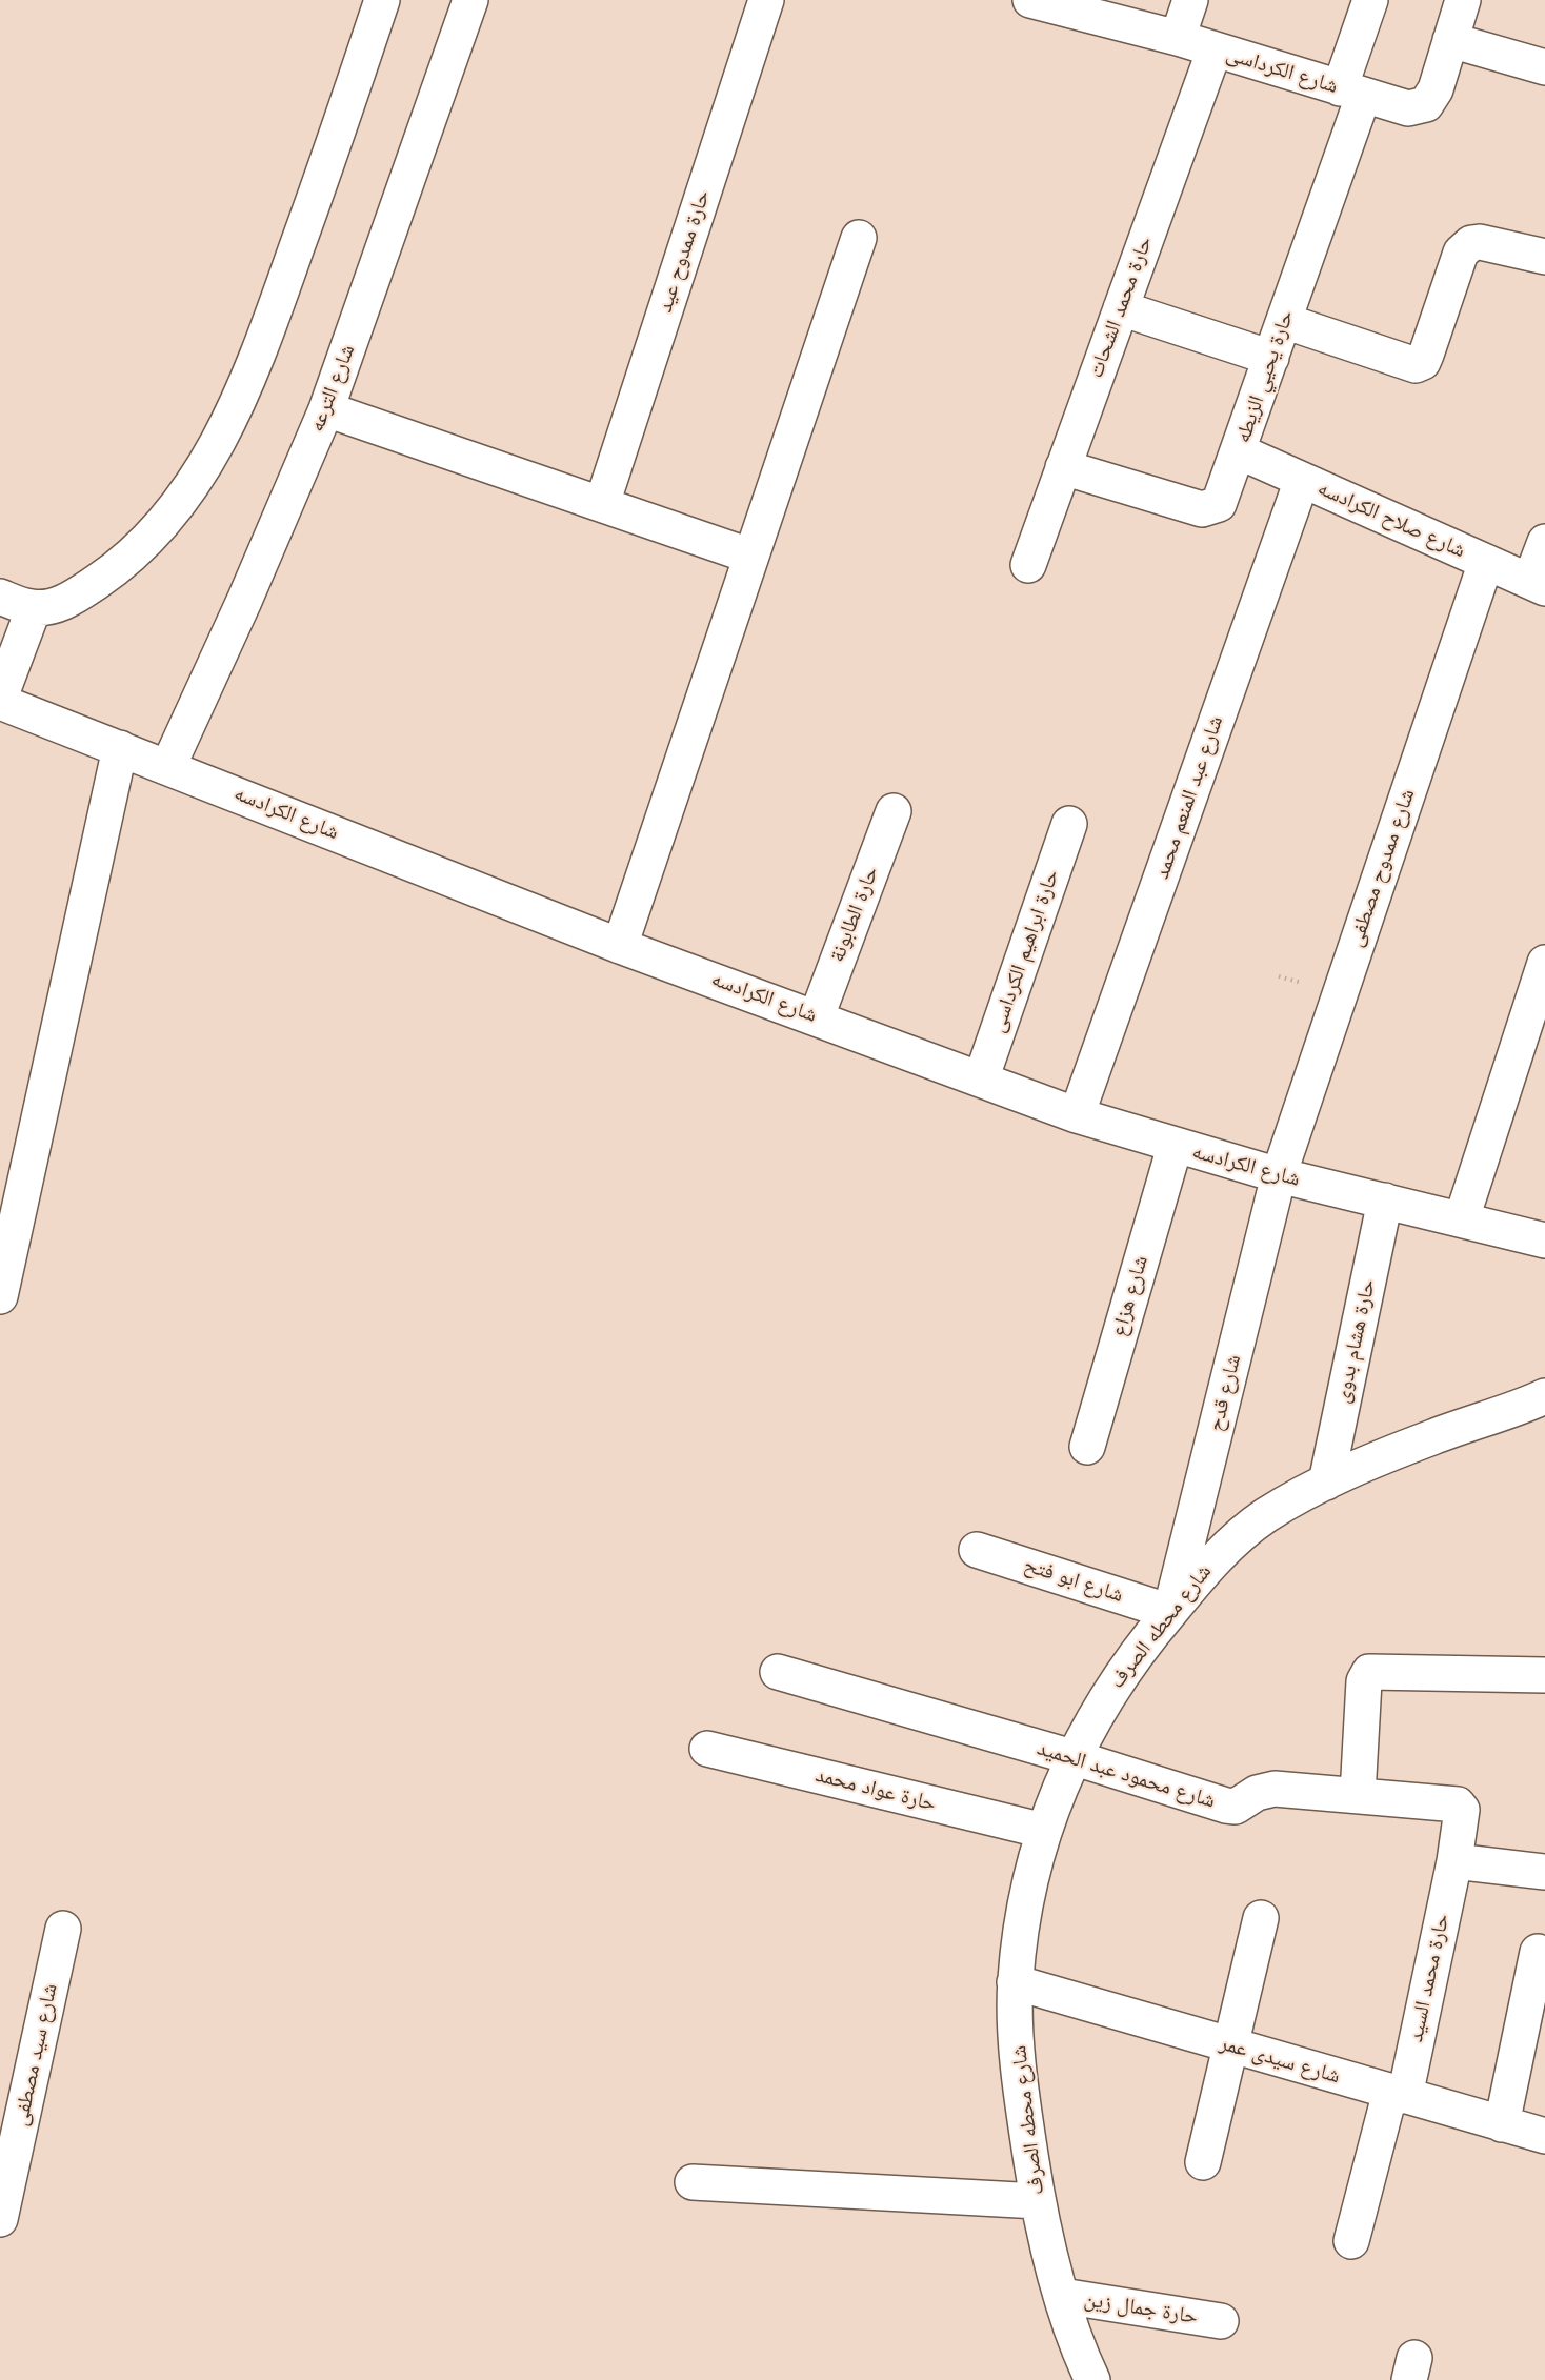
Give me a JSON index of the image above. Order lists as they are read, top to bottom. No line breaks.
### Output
{"streets":{"street":["شارع الكرداسى","حارة ممدوح عيد","حارة محمد الشحات","حارة يحيي الزيطه","شارع الترعه","شارع صلاح الكرادسه","شارع عبد المنعم محمد","شارع الكرادسه","شارع ممدوح مصطفى","حارة الطابونة","حارة ابراهيم الكرداسى","شارع هزاع","حارة هشام بدوى","شارع قدح","شارع ابو فتح","شارع محطه الصرف","شارع محمود عبد الحميد","حارة عواد محمد","حارة محمد السيد","شارع سيد مصطفى","شارع سيدى عمر","حارة جمال زين"]},"crossings":[["شارع الكرداسى","حارة محمد الشحات"],["شارع الكرداسى","حارة يحيي الزيطه"],["حارة محمد الشحات","حارة يحيي الزيطه"],["حارة يحيي الزيطه","شارع صلاح الكرادسه"],["شارع الترعه","شارع الكرادسه"],["شارع صلاح الكرادسه","شارع عبد المنعم محمد"],["شارع صلاح الكرادسه","شارع ممدوح مصطفى"],["شارع عبد المنعم محمد","شارع الكرادسه"],["شارع الكرادسه","شارع ممدوح مصطفى"],["شارع الكرادسه","حارة الطابونة"],["شارع الكرادسه","حارة ابراهيم الكرداسى"],["شارع الكرادسه","شارع هزاع"],["شارع الكرادسه","حارة هشام بدوى"],["شارع الكرادسه","شارع قدح"],["شارع ممدوح مصطفى","شارع قدح"],["حارة هشام بدوى","شارع محطه الصرف"],["شارع قدح","شارع ابو فتح"],["شارع قدح","شارع محطه الصرف"],["شارع ابو فتح","شارع محطه الصرف"],["شارع محطه الصرف","شارع محمود عبد الحميد"],["شارع محطه الصرف","حارة عواد محمد"],["شارع محطه الصرف","شارع سيدى عمر"],["شارع محطه الصرف","حارة جمال زين"],["شارع محمود عبد الحميد","حارة محمد السيد"],["حارة محمد السيد","شارع سيدى عمر"]]}
